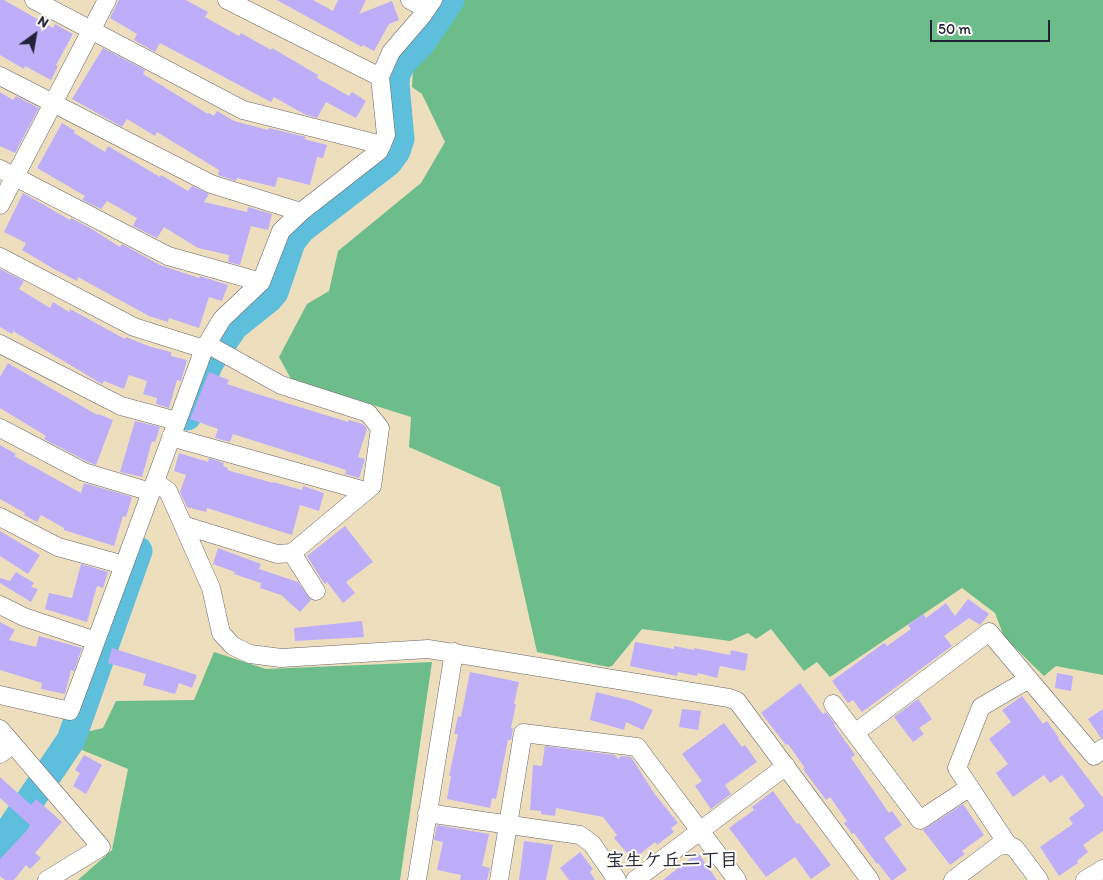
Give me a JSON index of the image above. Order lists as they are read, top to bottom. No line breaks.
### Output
{"districts":["宝生ケ丘二丁目"],"scale_bar":"50 m","north":"top right"}
